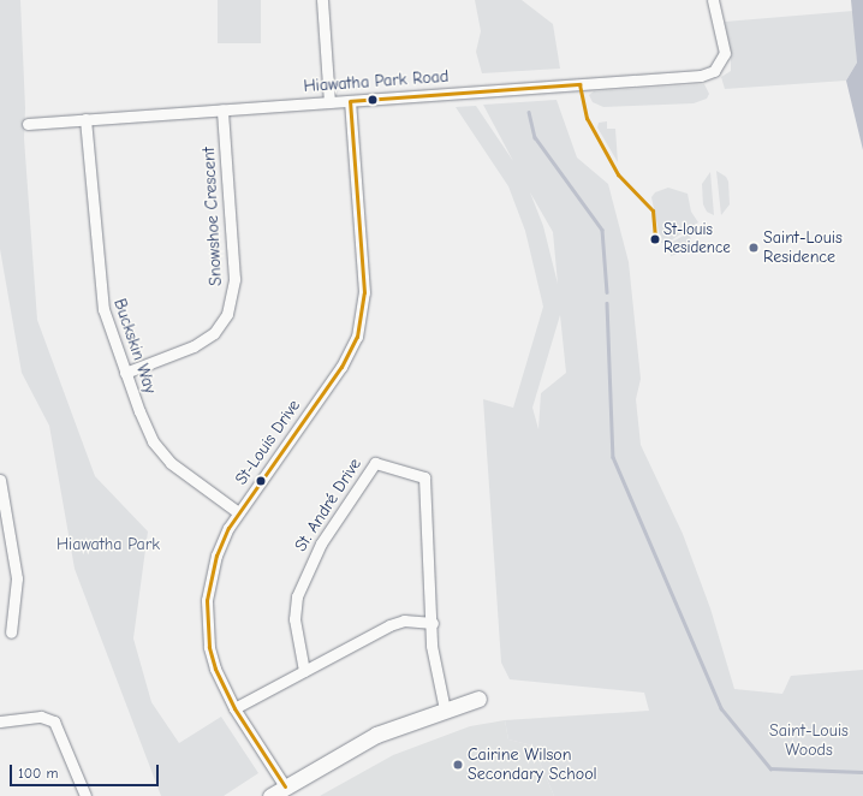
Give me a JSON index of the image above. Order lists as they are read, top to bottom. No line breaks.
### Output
{"streets":{"street":["Hiawatha Park Road","Snowshoe Crescent","Buckskin Way","St-Louis Drive","St. André Drive"]},"crossings":[["Hiawatha Park Road","Snowshoe Crescent"],["Hiawatha Park Road","Buckskin Way"],["Hiawatha Park Road","St-Louis Drive"],["Snowshoe Crescent","Buckskin Way"],["Buckskin Way","St-Louis Drive"]],"parks":["Hiawatha Park","Saint-Louis Woods"],"places":["St-louis Residence","Saint-Louis Residence","Cairine Wilson Secondary School"],"scale_bar":"100 m"}
